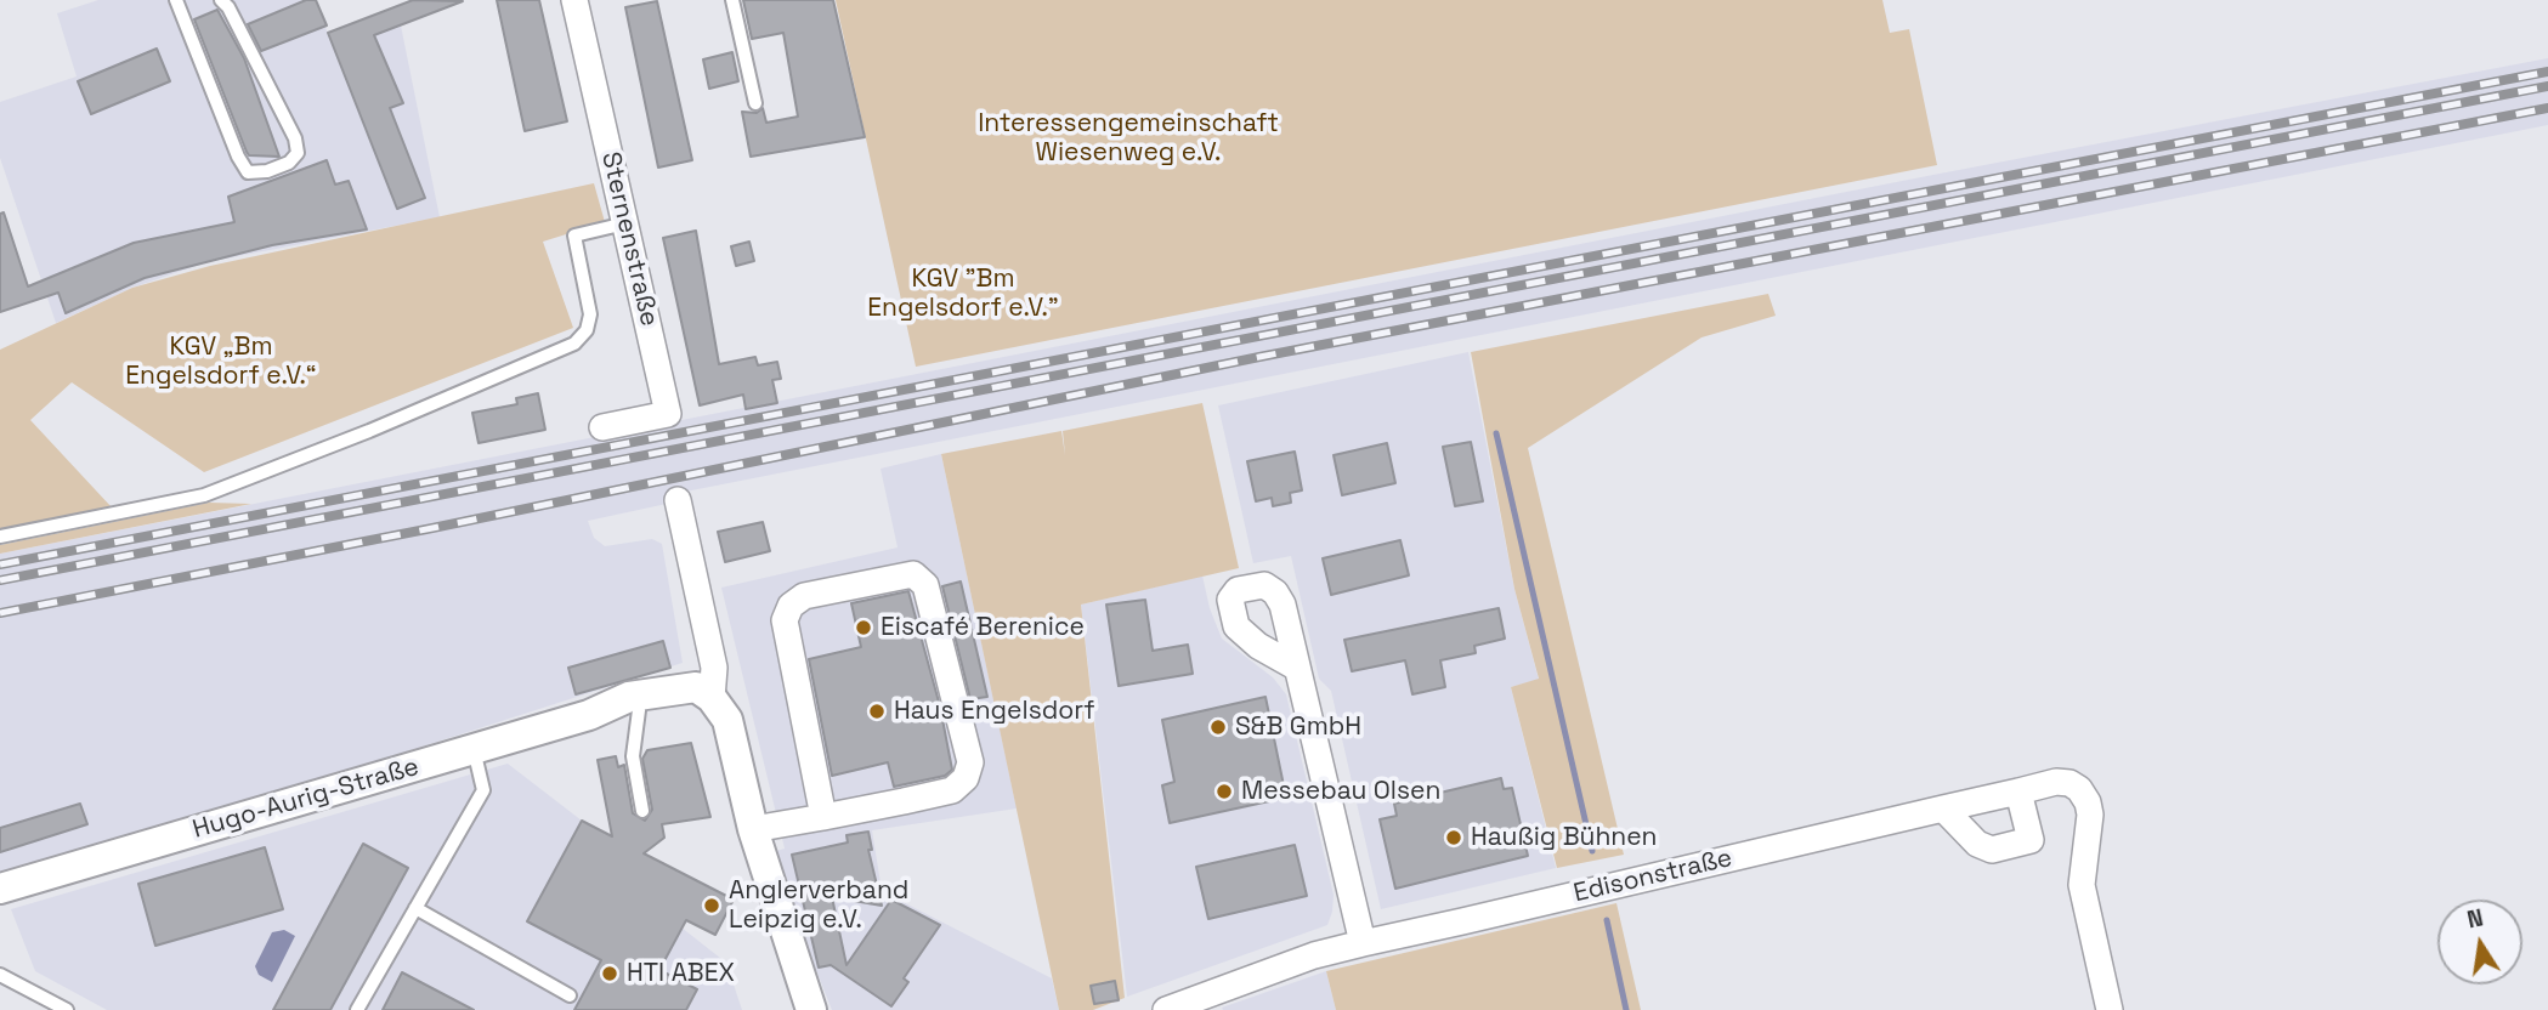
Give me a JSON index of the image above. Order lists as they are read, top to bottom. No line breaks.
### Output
{"streets":{"street":["Sternenstraße","Hugo-Aurig-Straße","Edisonstraße"]},"parks":["Interessengemeinschaft Wiesenweg e.V.","KGV \"Bm Engelsdorf e.V.\"","KGV „Bm Engelsdorf e.V.“"],"places":["Eiscafé Berenice","Haus Engelsdorf","S&B GmbH","Messebau Olsen","Haußig Bühnen","Anglerverband Leipzig e.V.","HTI ABEX"],"north":"top"}
